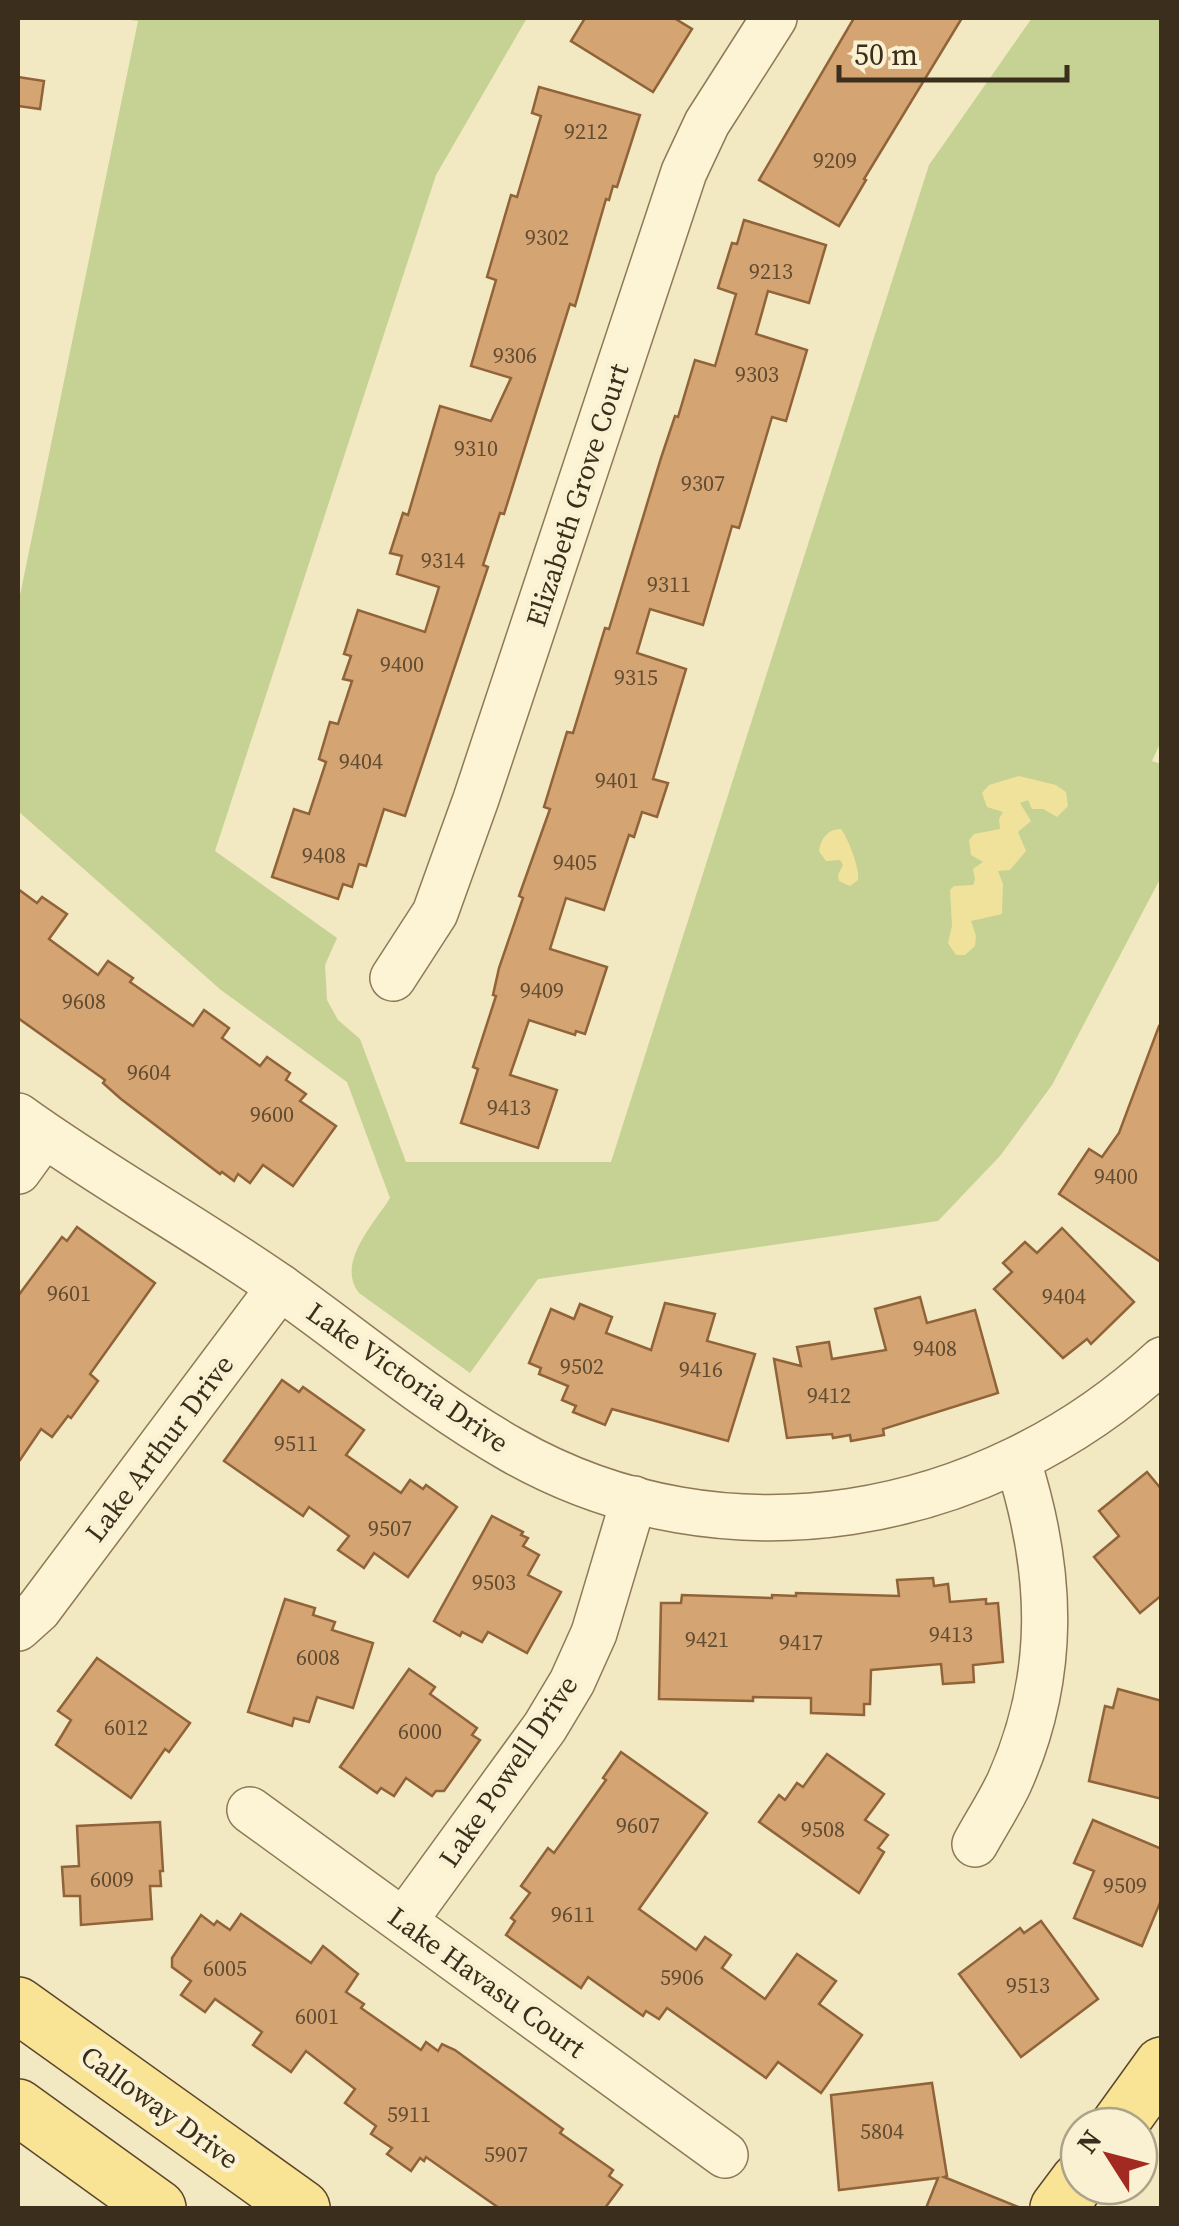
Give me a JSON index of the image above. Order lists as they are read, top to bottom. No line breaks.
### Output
{"streets":{"main road":["Calloway Drive"],"street":["Elizabeth Grove Court","Lake Victoria Drive","Lake Arthur Drive","Lake Powell Drive","Lake Havasu Court"]},"crossings":[["Lake Victoria Drive","Lake Arthur Drive"],["Lake Victoria Drive","Lake Powell Drive"],["Lake Powell Drive","Lake Havasu Court"]],"house_numbers":["9212","9209","9302","9213","9306","9303","9310","9307","9314","9311","9400","9315","9404","9401","9408","9405","9409","9608","9604","9413","9600","9400","9601","9404","9408","9502","9416","9412","9511","9507","9503","9413","9421","9417","6008","6012","6000","9607","9508","6009","9509","9611","6005","5906","9513","6001","5911","5804","5907"],"scale_bar":"50 m","north":"top left"}
